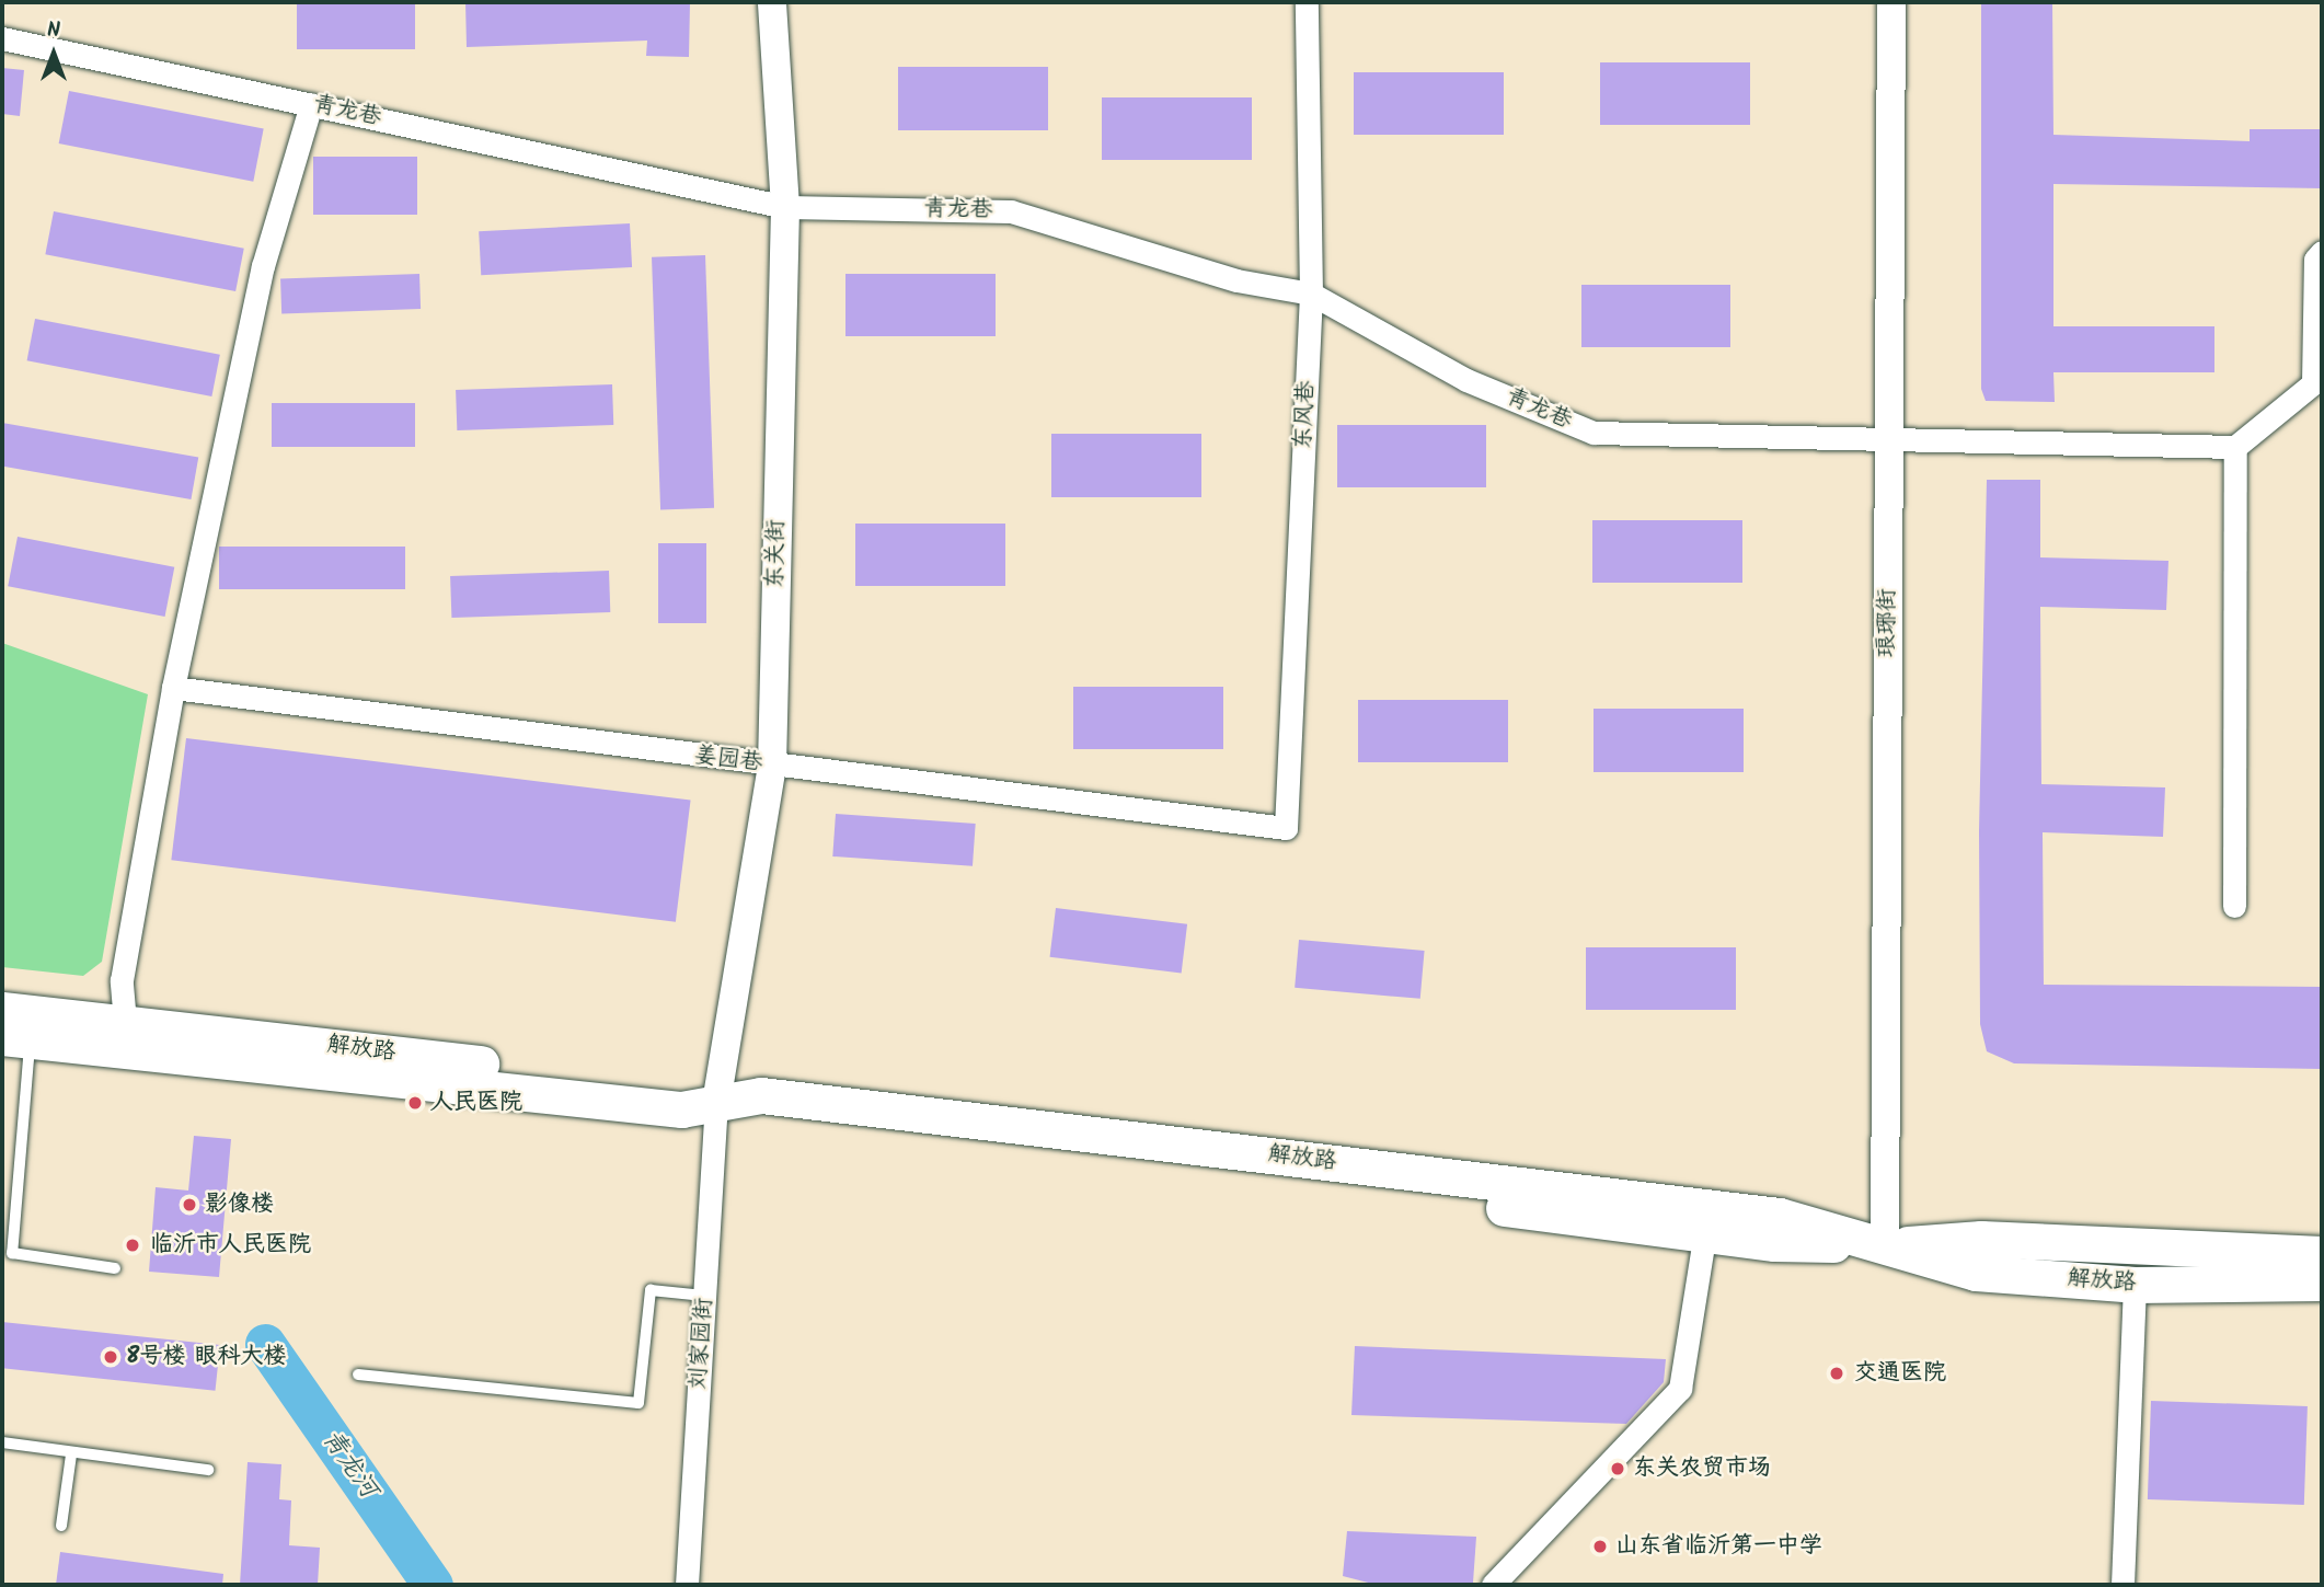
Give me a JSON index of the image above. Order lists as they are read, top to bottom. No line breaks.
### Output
{"streets":{"main road":["解放路"],"street":["青龙巷","东风巷","东关街","琅琊街","姜园巷","刘家园街"]},"crossings":[["青龙巷","东风巷"],["青龙巷","东关街"],["青龙巷","琅琊街"],["东风巷","姜园巷"],["东关街","姜园巷"],["东关街","解放路"],["东关街","刘家园街"],["琅琊街","解放路"],["解放路","刘家园街"]],"water":["青龙河"],"places":["人民医院","影像楼","临沂市人民医院","8号楼 眼科大楼","交通医院","东关农贸市场","山东省临沂第一中学"],"north":"top"}
